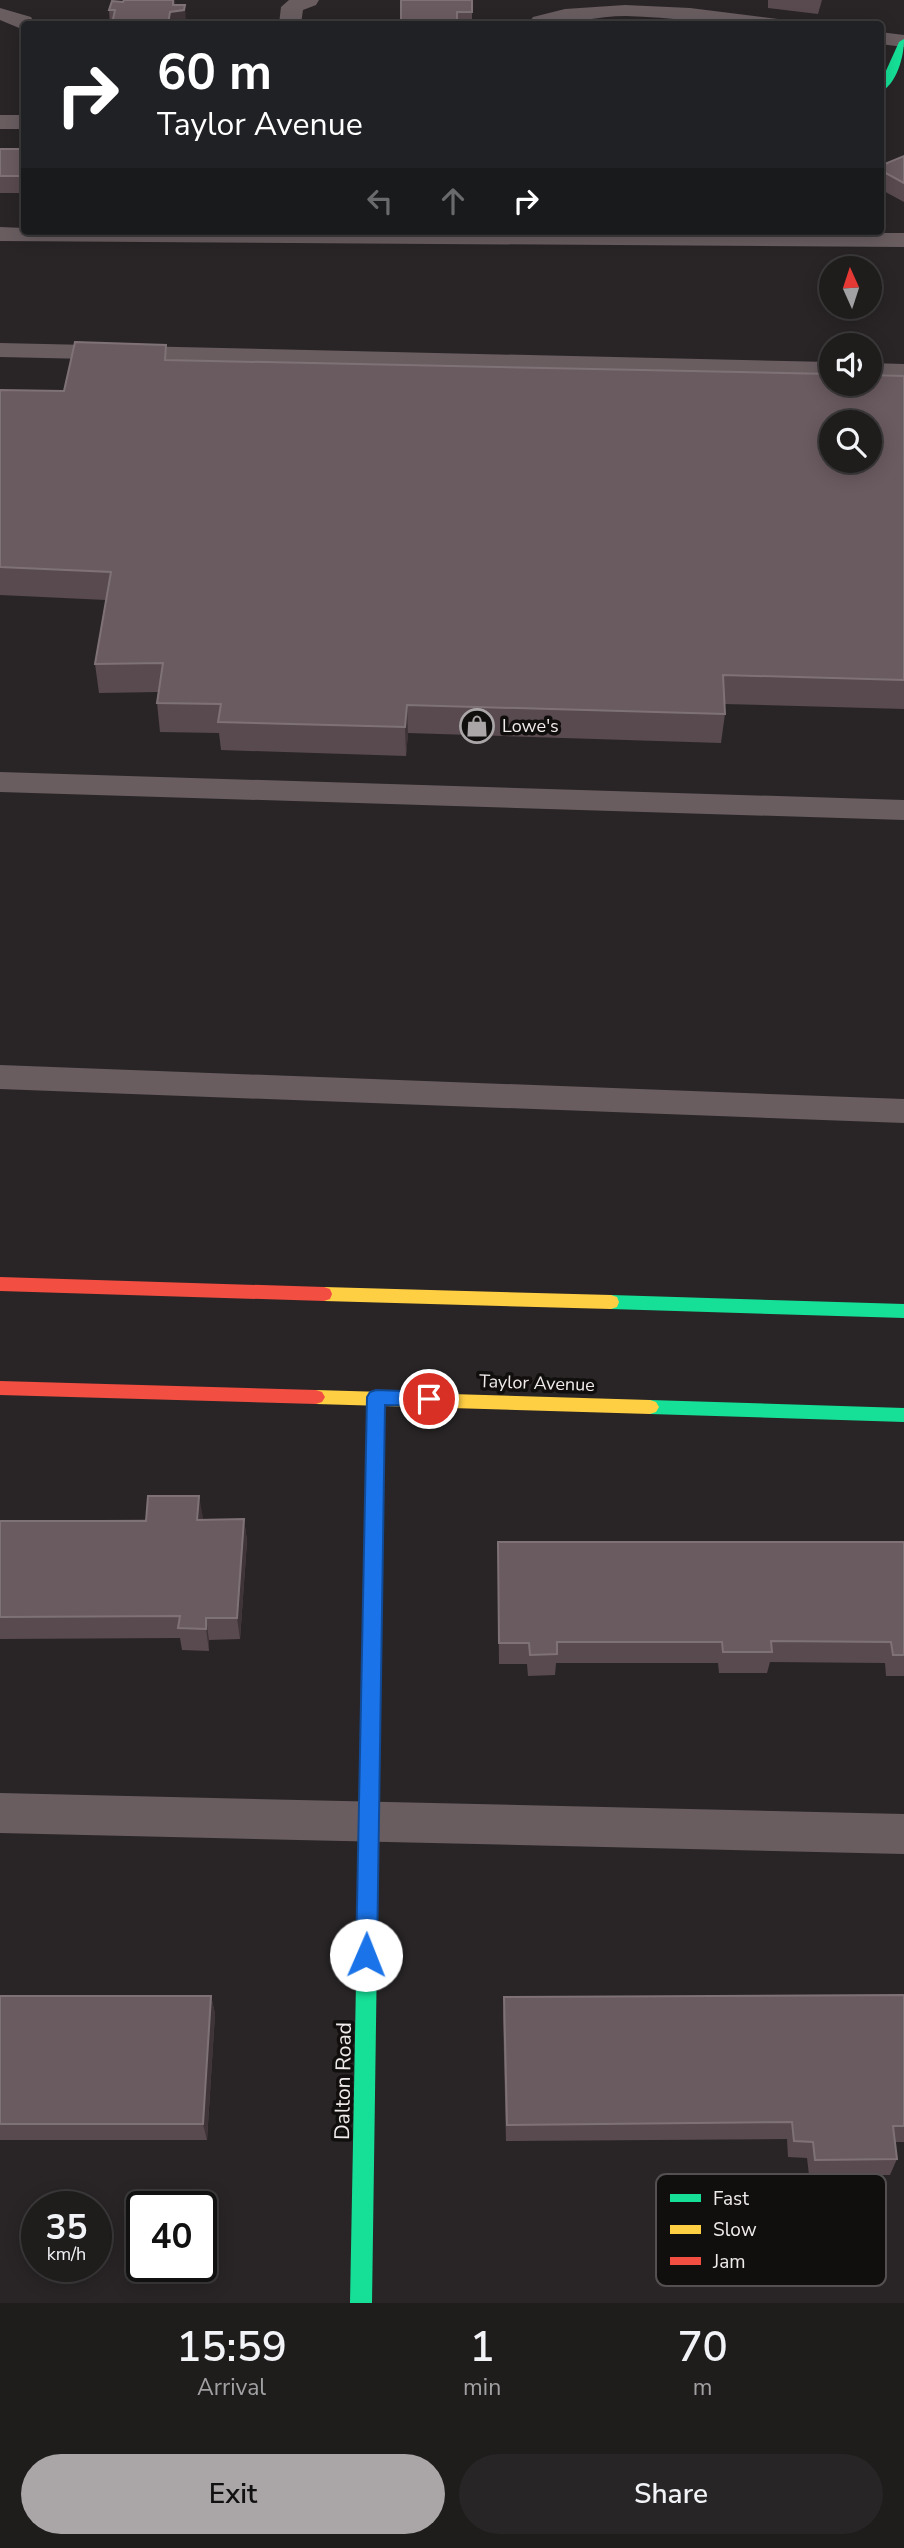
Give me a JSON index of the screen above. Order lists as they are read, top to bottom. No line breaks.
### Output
{"streets":{"main road":["Taylor Avenue","Dalton Road"]},"crossings":[["Taylor Avenue","Dalton Road"]],"places":{"shop":["Lowe's"]},"legend":["Fast","Slow","Jam"],"north":"top","page":{"turn":["60 m","Taylor Avenue"],"speed":"35 km/h","limit":"40","eta":["15:59","Arrival","1","min","70","m"],"buttons":["Exit","Share"]}}
